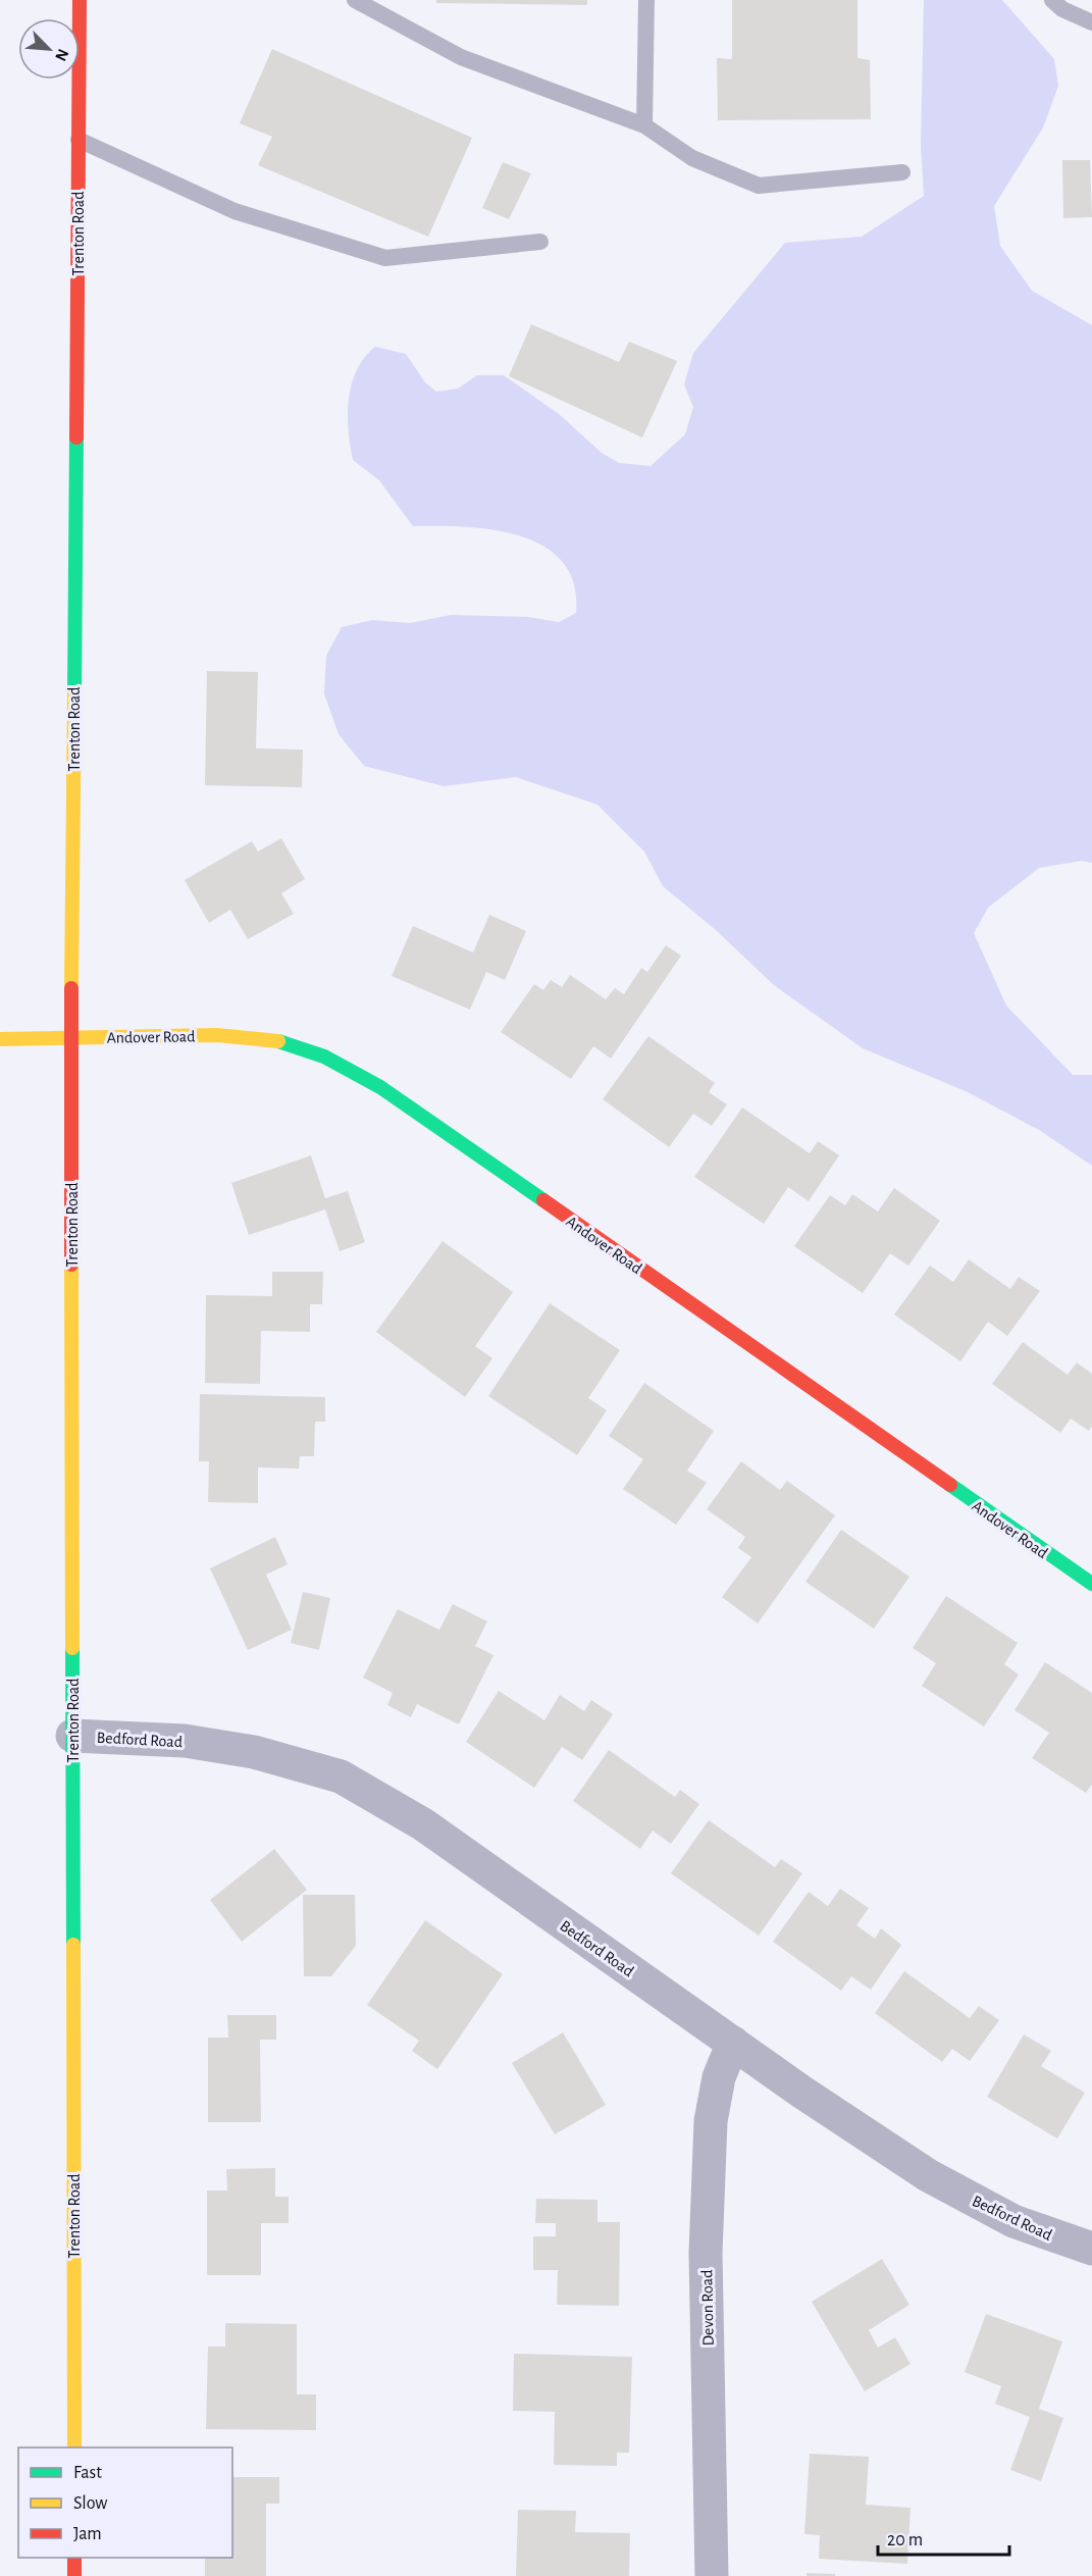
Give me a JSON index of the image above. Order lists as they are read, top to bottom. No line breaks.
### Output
{"streets":{"main road":["Trenton Road","Andover Road"],"street":["Bedford Road","Devon Road"]},"crossings":[["Trenton Road","Andover Road"],["Trenton Road","Bedford Road"],["Bedford Road","Devon Road"]],"legend":["Fast","Slow","Jam"],"scale_bar":"20 m","north":"bottom right"}
